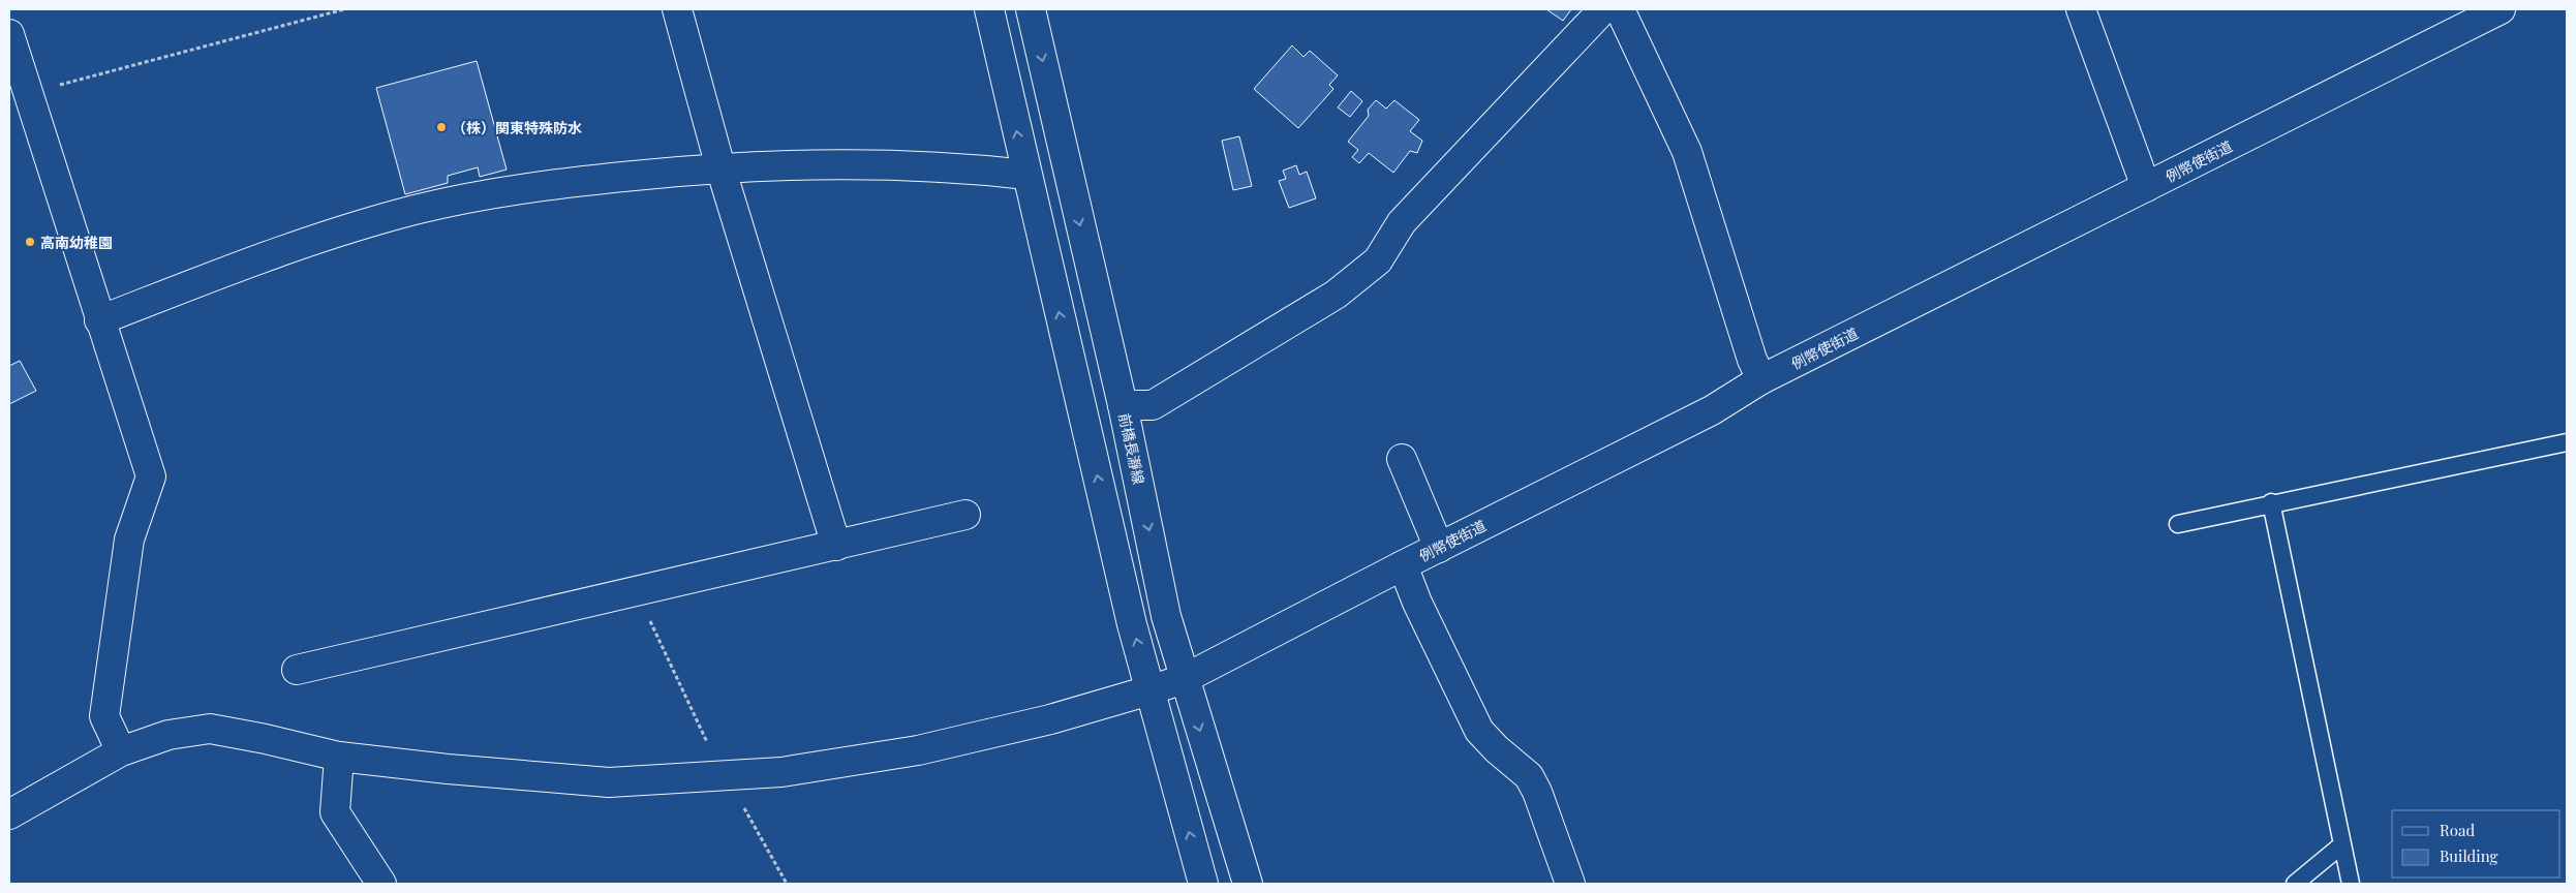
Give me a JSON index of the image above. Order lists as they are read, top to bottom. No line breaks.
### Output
{"streets":{"street":["例幣使街道","前橋長瀞線"]},"crossings":[["例幣使街道","前橋長瀞線"]],"places":["（株）関東特殊防水","高南幼稚園"],"legend":["Road","Building"]}
